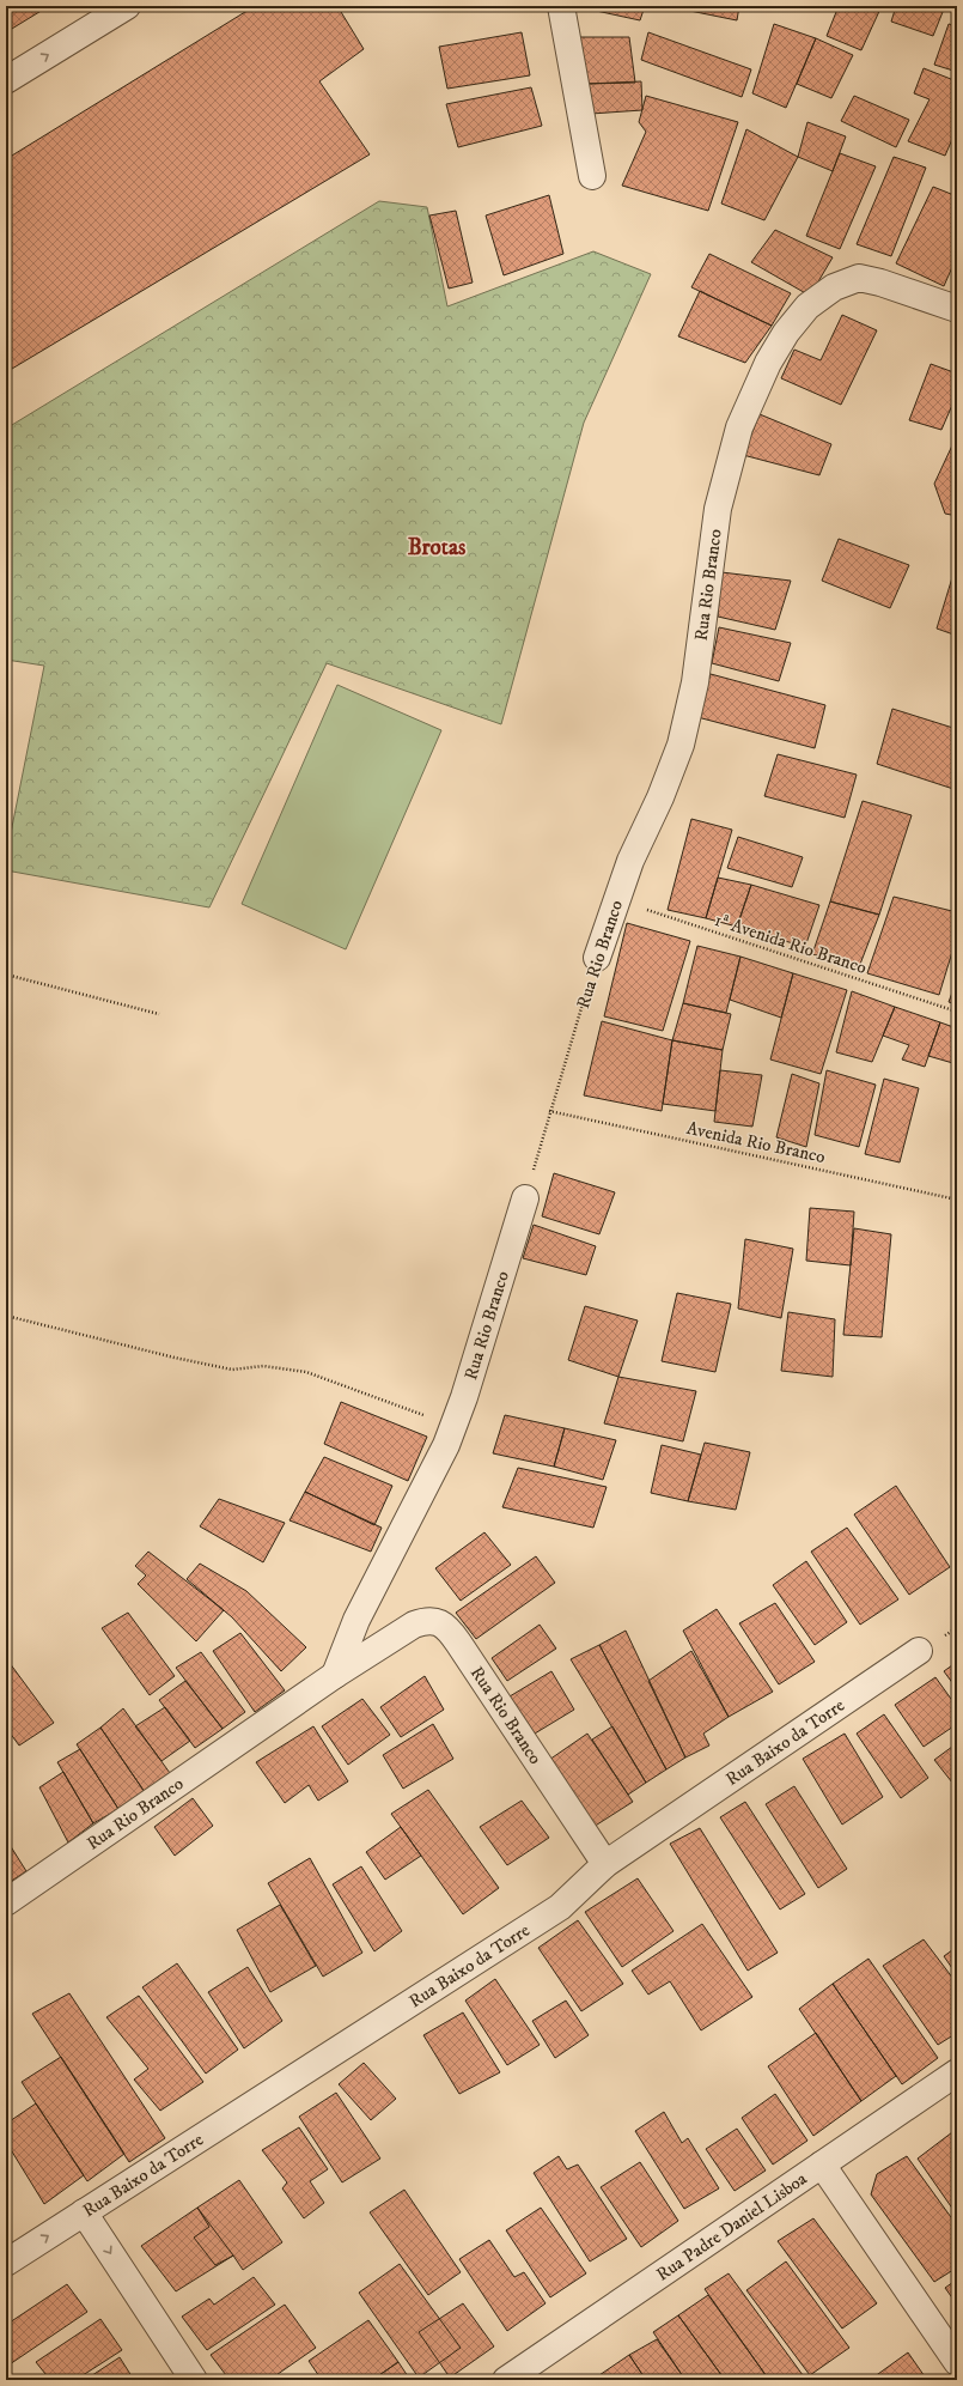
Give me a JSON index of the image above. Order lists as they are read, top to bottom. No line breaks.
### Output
{"streets":{"street":["Rua Rio Branco","Rua Baixo da Torre","Rua Padre Daniel Lisboa"],"path":["1ª Avenida Rio Branco","Avenida Rio Branco"]},"crossings":[["Rua Rio Branco","1ª Avenida Rio Branco"],["Rua Rio Branco","Avenida Rio Branco"],["Rua Rio Branco","Rua Baixo da Torre"]],"districts":["Brotas"]}
